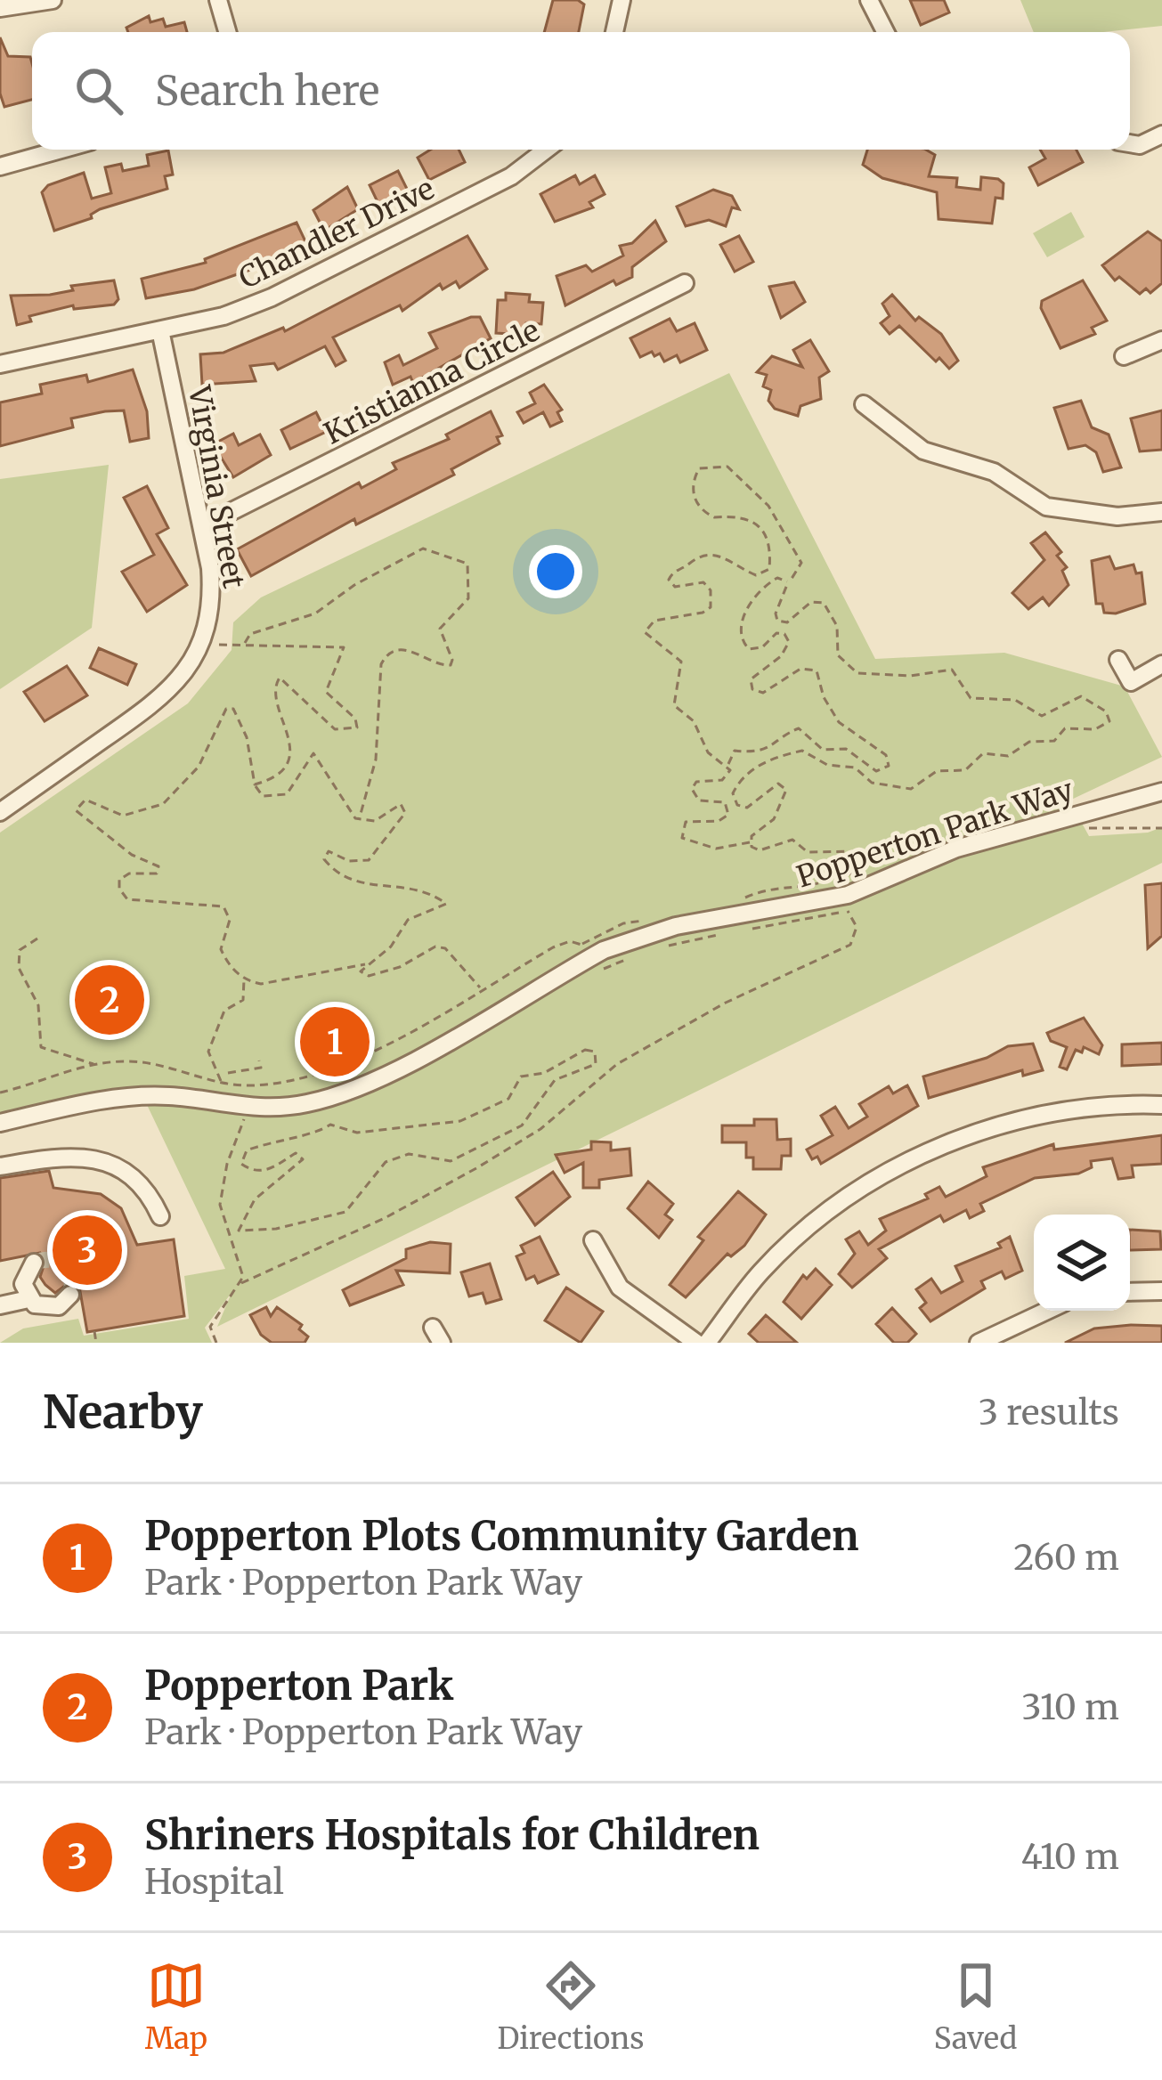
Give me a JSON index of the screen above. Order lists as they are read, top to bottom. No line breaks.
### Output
{"streets":{"street":["Chandler Drive","Kristianna Circle","Virginia Street","Popperton Park Way"]},"crossings":[["Chandler Drive","Virginia Street"],["Kristianna Circle","Virginia Street"]],"page":{"search":"Search here","pins":["2","1","3"],"heading":["Nearby","3 results"],"list":[{"mark":"1","name":"Popperton Plots Community Garden","note":"Park · Popperton Park Way","value":"260 m"},{"mark":"2","name":"Popperton Park","note":"Park · Popperton Park Way","value":"310 m"},{"mark":"3","name":"Shriners Hospitals for Children","note":"Hospital","value":"410 m"}],"nav":["Map","Directions","Saved"]}}
